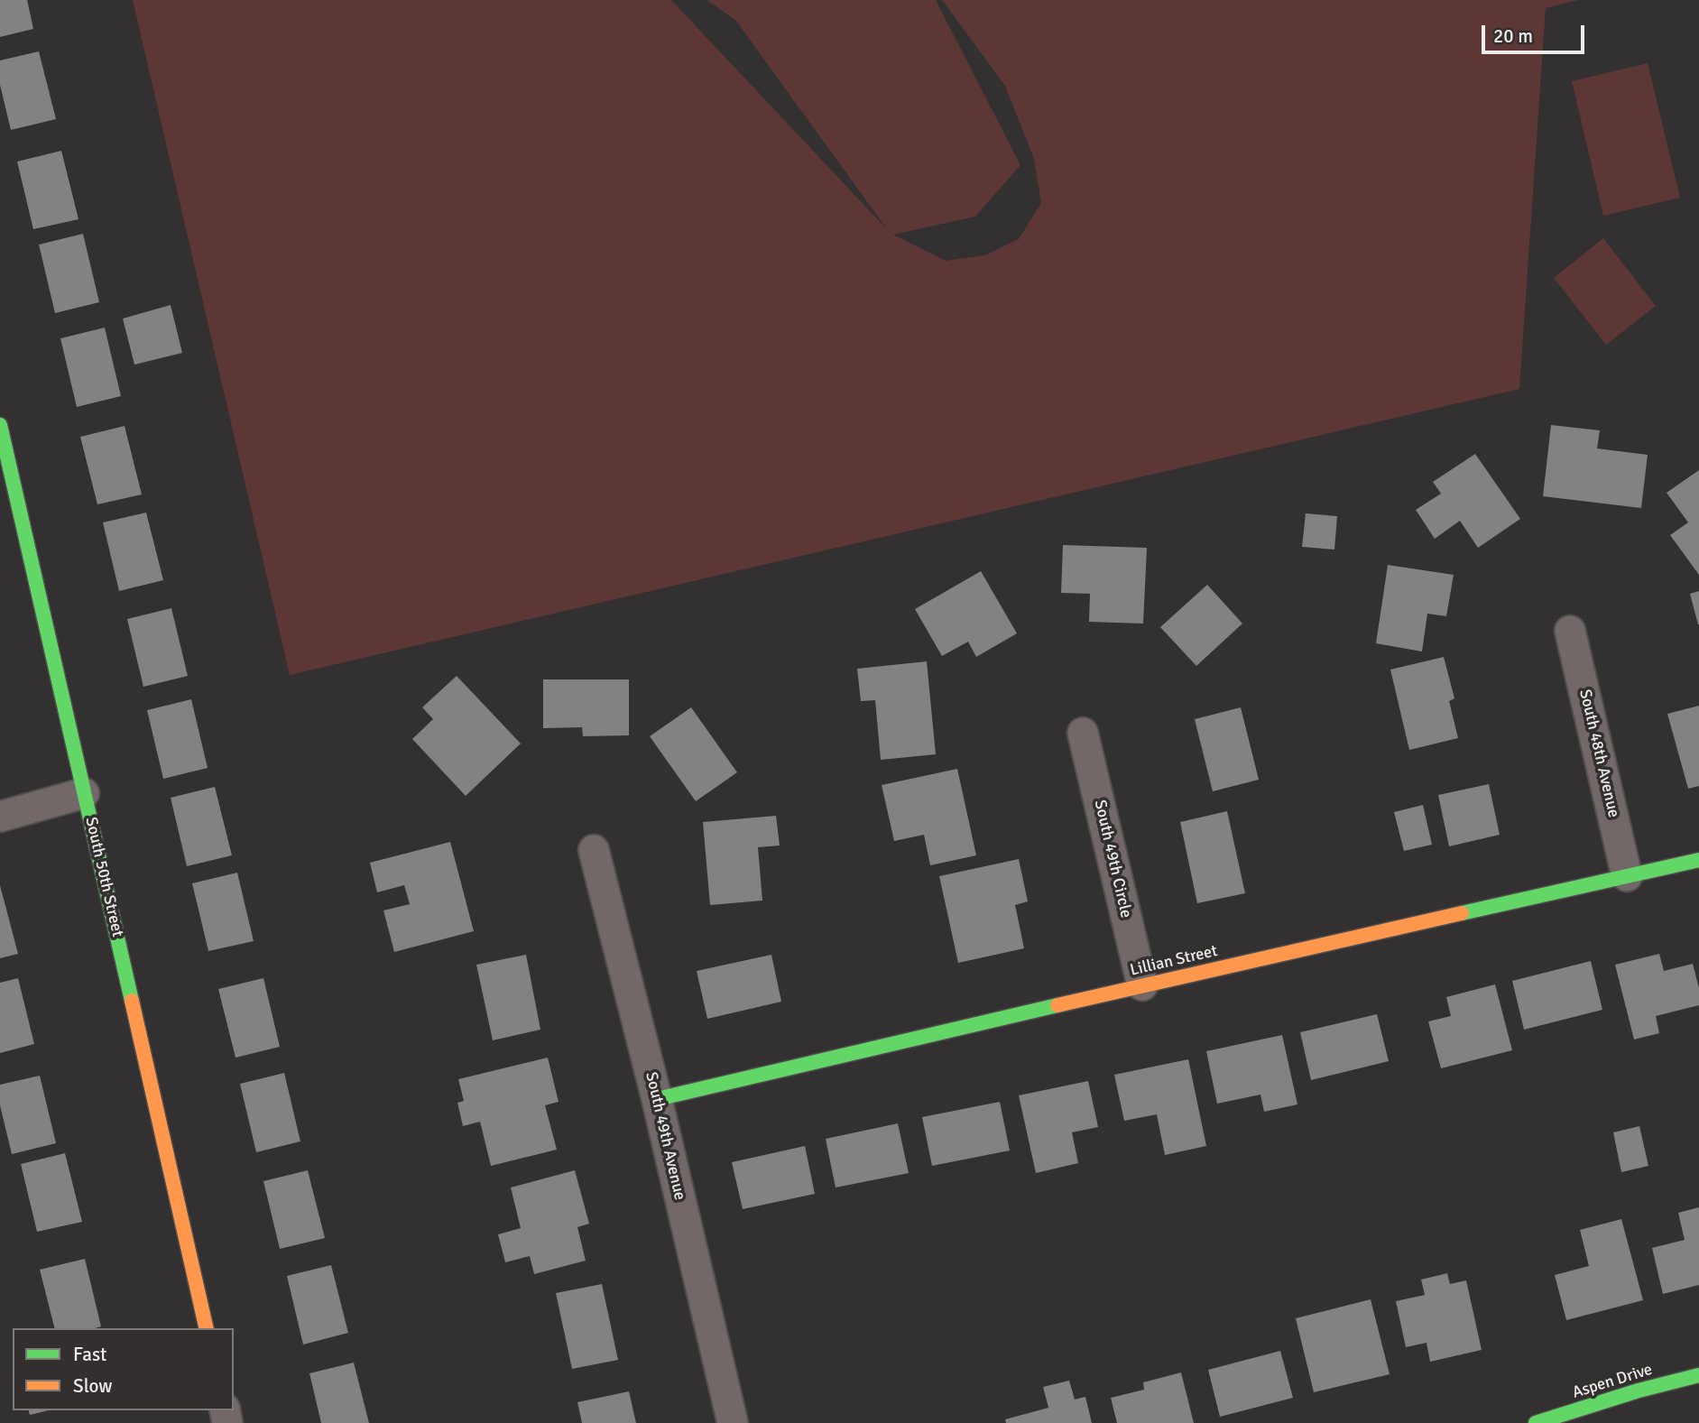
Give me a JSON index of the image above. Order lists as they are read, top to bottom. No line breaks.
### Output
{"streets":{"street":["South 48th Avenue","South 49th Circle","South 50th Street","Lillian Street","South 49th Avenue","Aspen Drive"]},"crossings":[["South 48th Avenue","Lillian Street"],["South 49th Circle","Lillian Street"],["Lillian Street","South 49th Avenue"]],"legend":["Fast","Slow"],"scale_bar":"20 m"}
